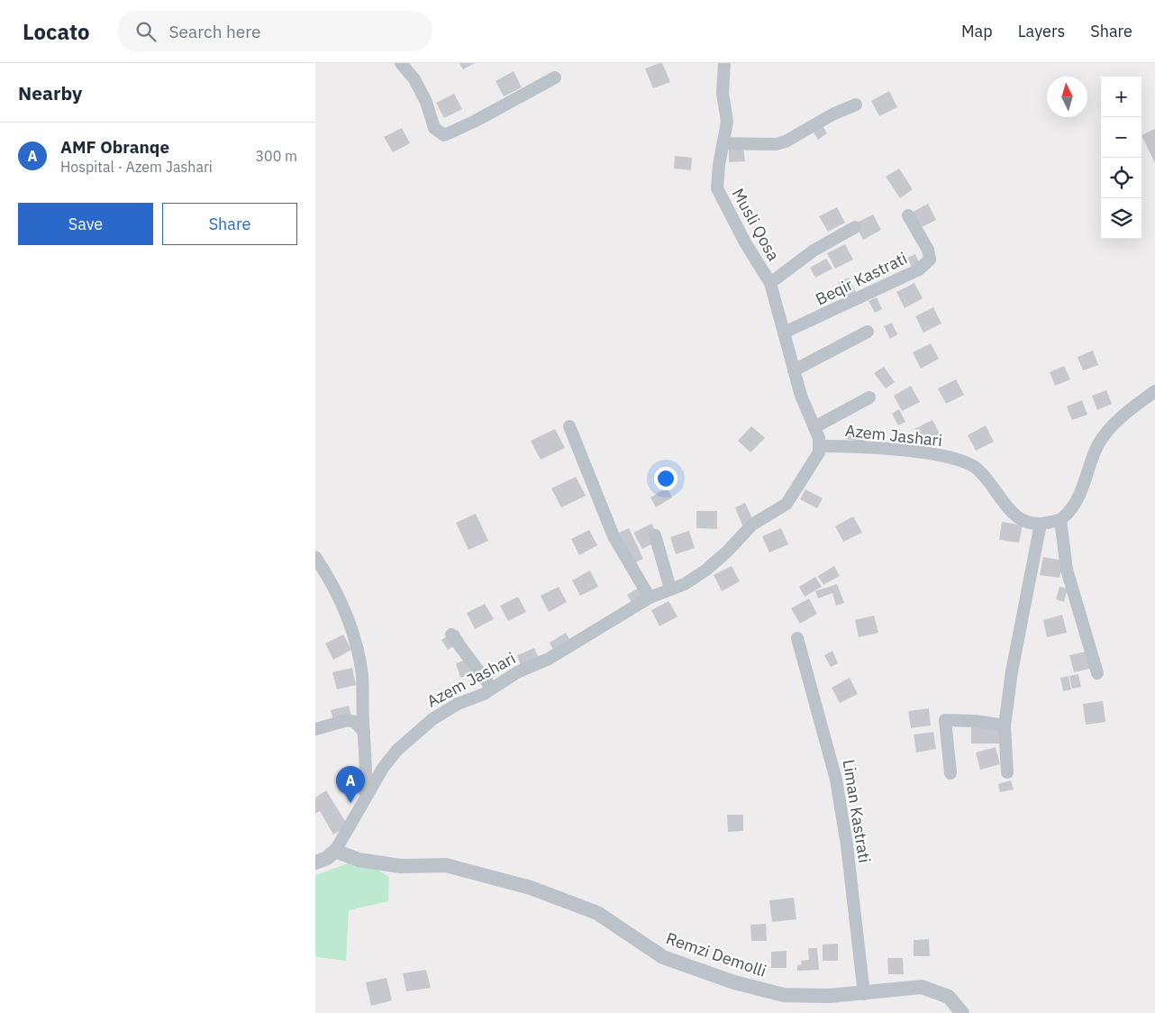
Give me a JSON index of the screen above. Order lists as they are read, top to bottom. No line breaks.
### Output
{"streets":{"street":["Musli Qosa","Beqir Kastrati","Azem Jashari","Liman Kastrati","Remzi Demolli"]},"crossings":[["Azem Jashari","Remzi Demolli"],["Liman Kastrati","Remzi Demolli"]],"north":"top","page":{"header":"Locato","search":"Search here","nav":["Map","Layers","Share"],"heading":"Nearby","map_buttons":["+","−"],"list":[{"mark":"A","name":"AMF Obranqe","note":"Hospital · Azem Jashari","value":"300 m"}],"buttons":["Save","Share"],"pins":"A"}}
